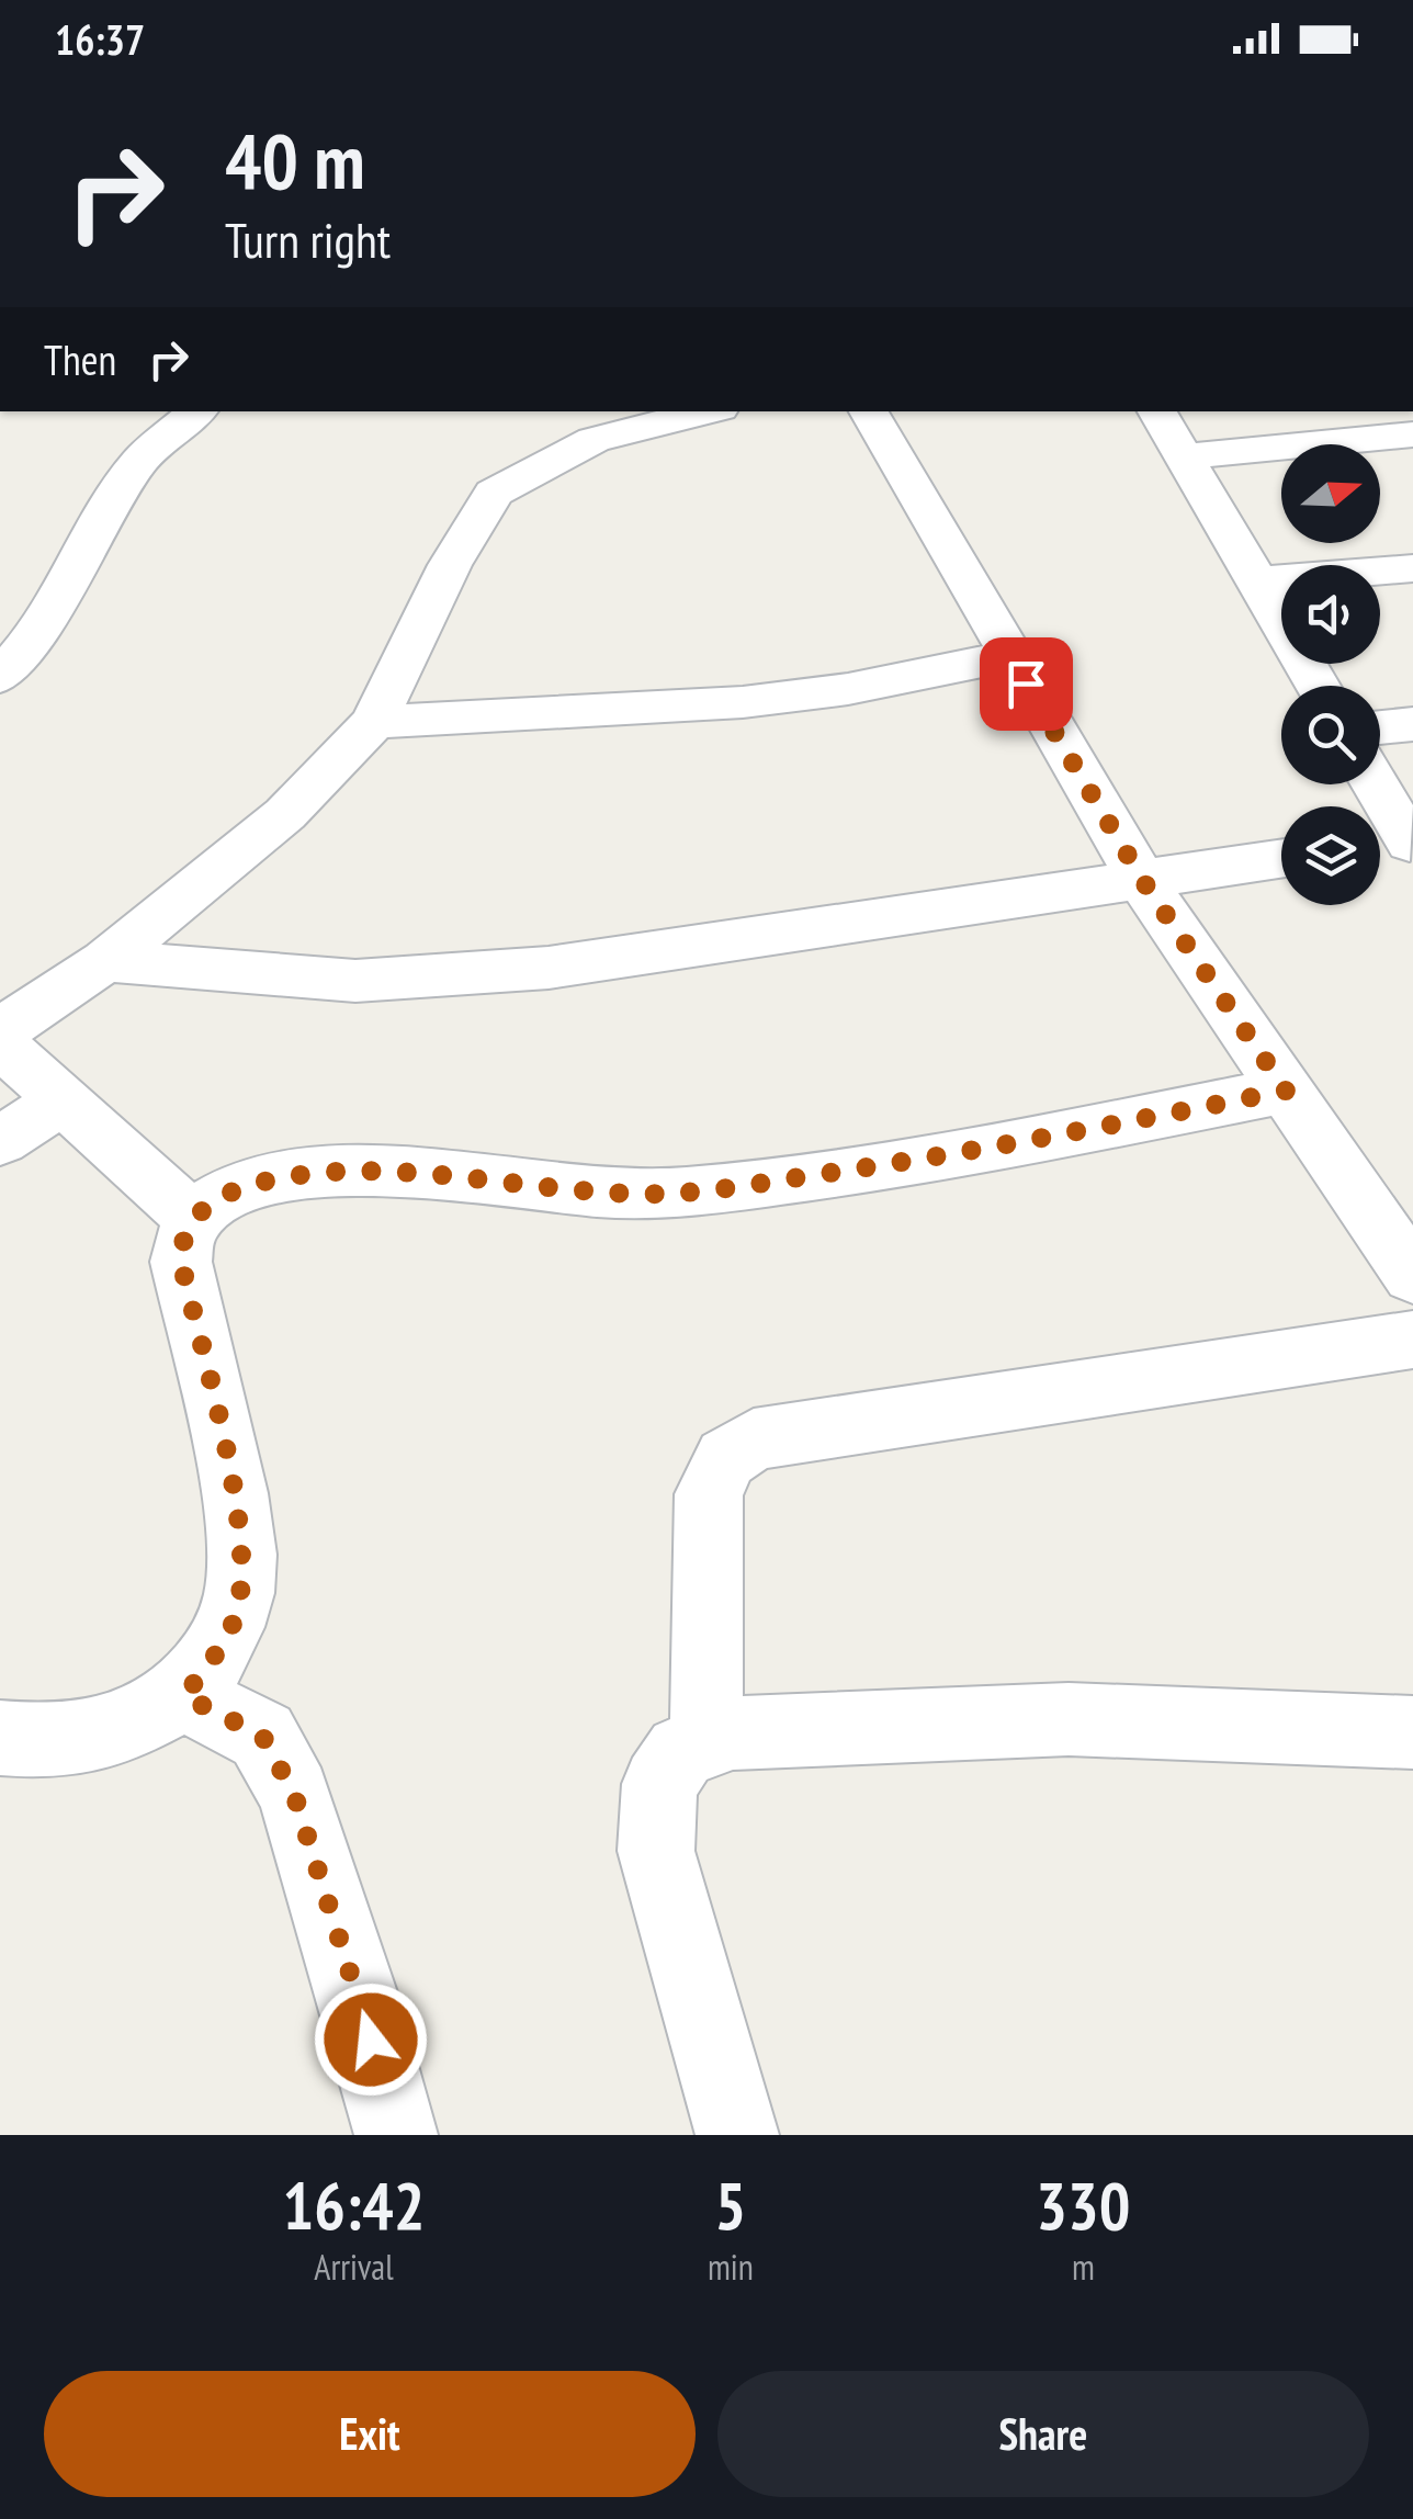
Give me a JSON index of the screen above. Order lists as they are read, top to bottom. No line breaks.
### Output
{"north":"right","page":{"status":"16:37","turn":["40 m","Turn right"],"then":"Then","eta":["16:42","Arrival","5","min","330","m"],"buttons":["Exit","Share"]}}
